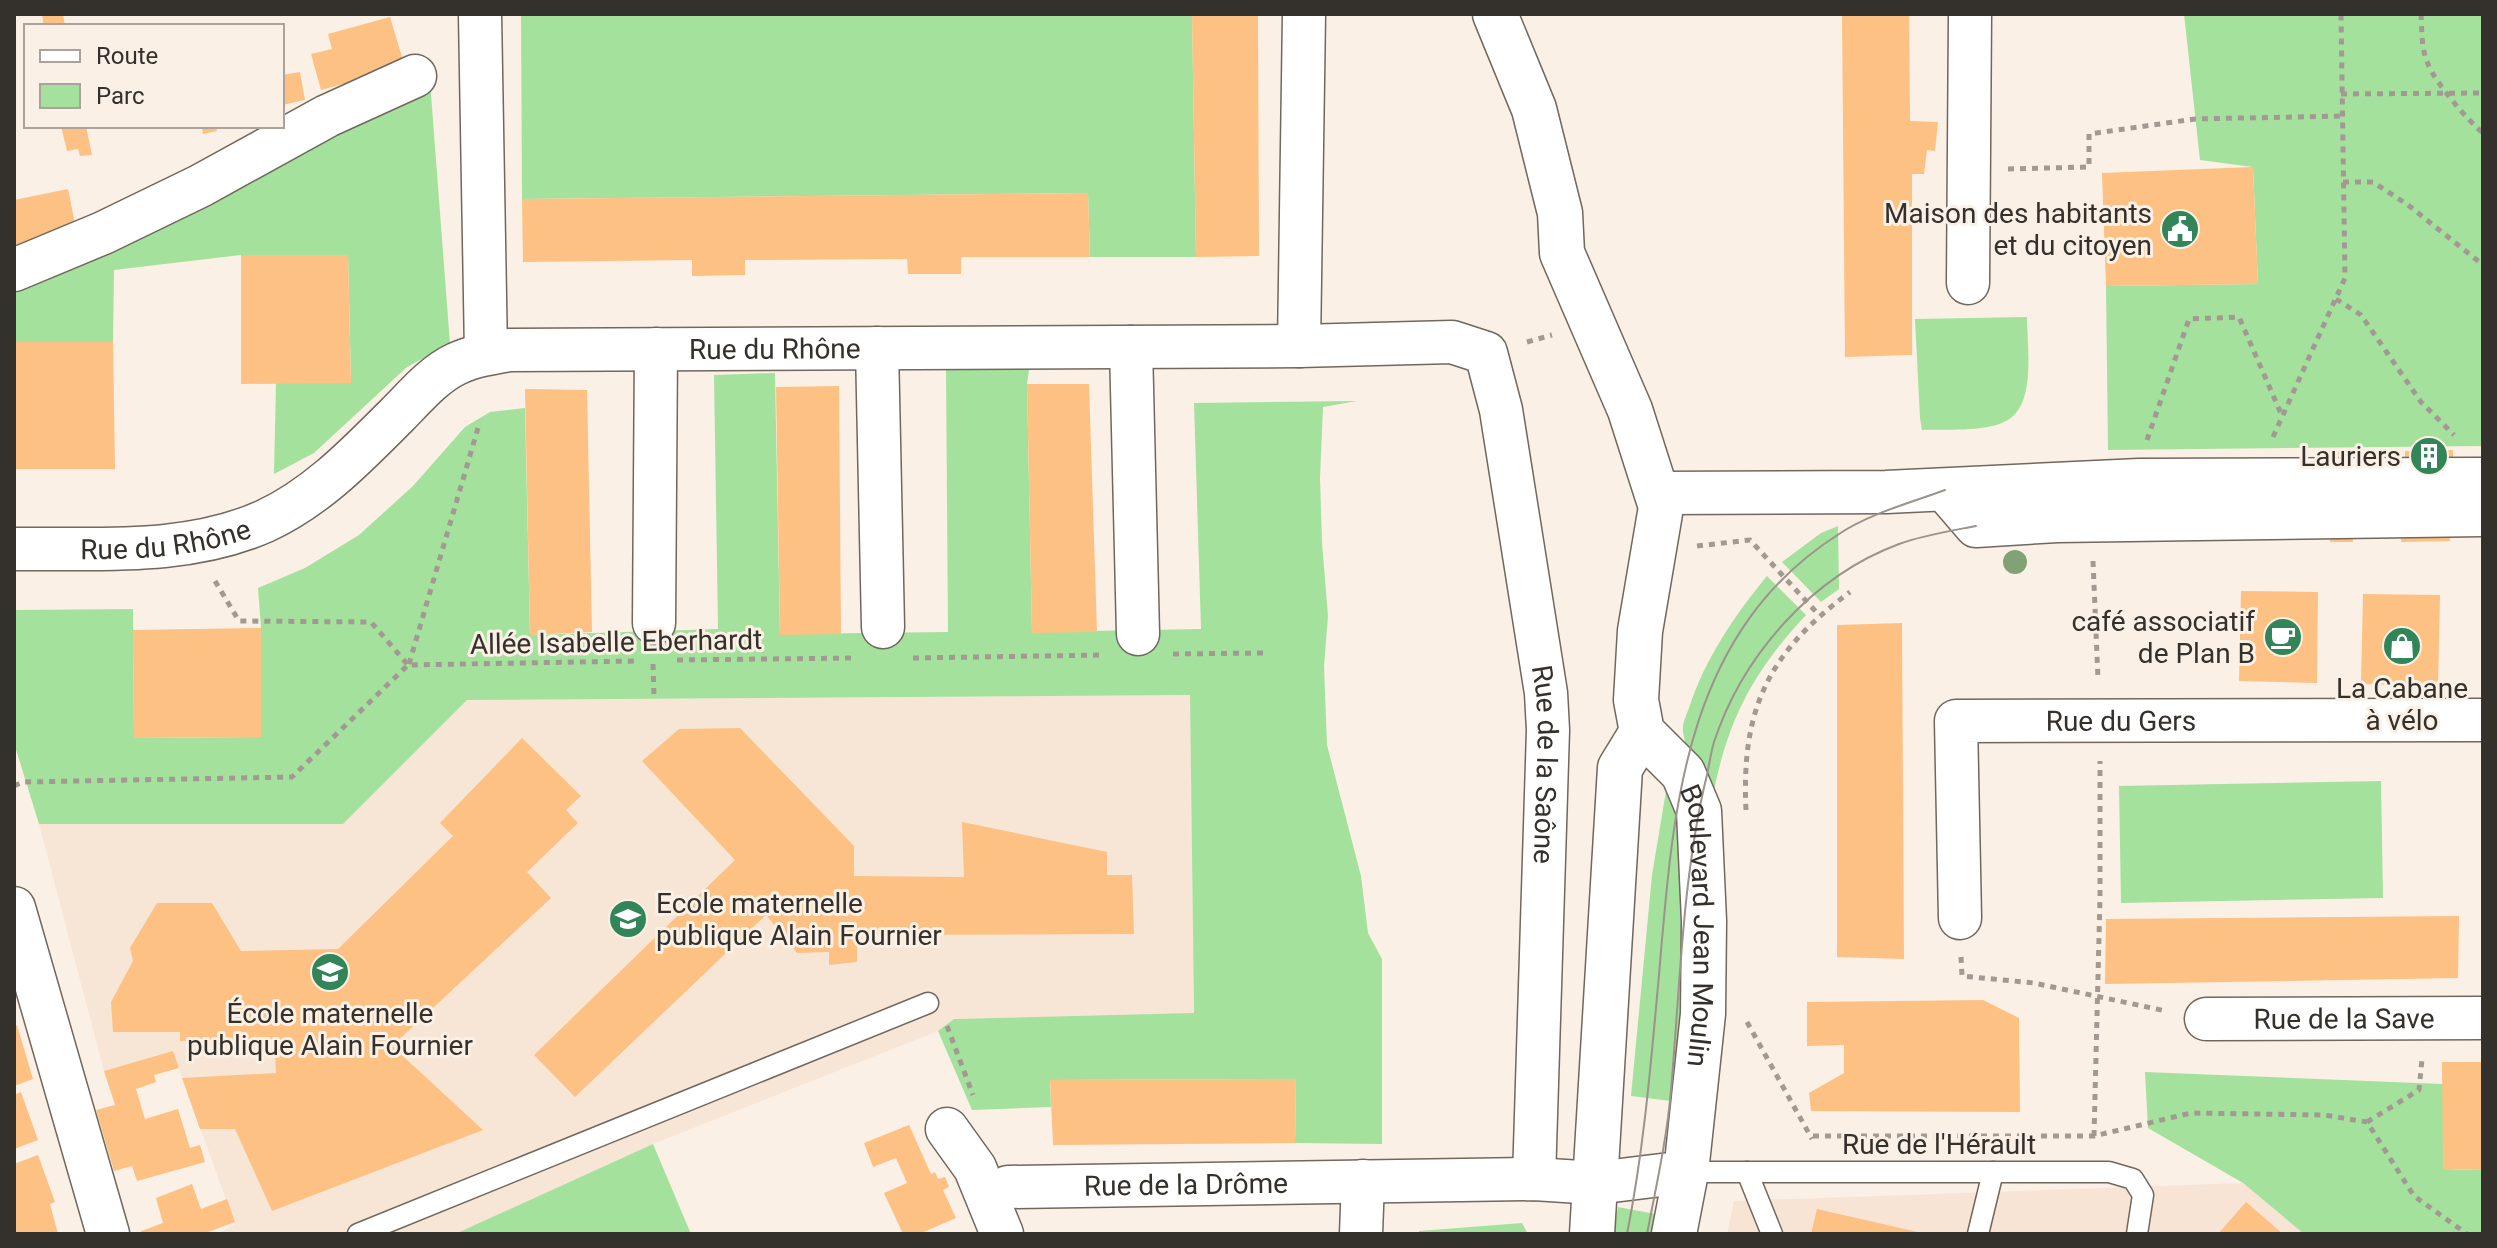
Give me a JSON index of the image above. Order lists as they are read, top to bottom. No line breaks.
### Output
{"streets":{"main road":["Boulevard Jean Moulin"],"street":["Rue du Rhône","Rue du Gers","Rue de la Saône","Rue de la Save","Rue de la Drôme"],"lane":["Rue de l'Hérault"],"path":["Allée Isabelle Eberhardt"]},"crossings":[["Rue du Rhône","Rue de la Saône"],["Rue de la Saône","Rue de la Drôme"],["Boulevard Jean Moulin","Rue de l'Hérault"],["Boulevard Jean Moulin","Rue de la Drôme"],["Rue de l'Hérault","Rue de la Drôme"]],"places":{"public building":["Maison des habitants et du citoyen"],"building":["Lauriers"],"cafe":["café associatif de Plan B"],"shop":["La Cabane à vélo"],"school or university":["Ecole maternelle publique Alain Fournier","École maternelle publique Alain Fournier"]},"legend":["Route","Parc"]}
